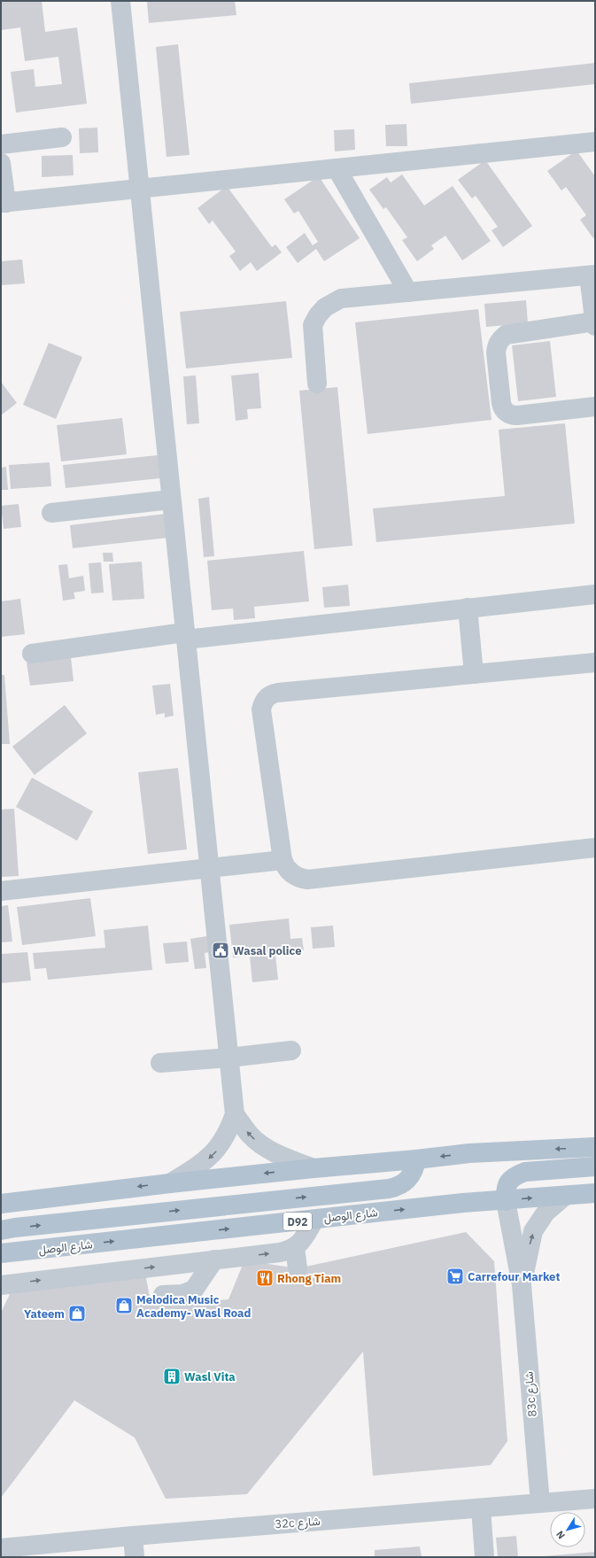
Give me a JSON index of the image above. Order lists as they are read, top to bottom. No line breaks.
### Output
{"streets":{"main road":["شارع الوصل","D92"],"street":["83c شارع","32c شارع"]},"crossings":[["شارع الوصل","83c شارع"],["83c شارع","32c شارع"]],"places":{"public building":["Wasal police"],"supermarket":["Carrefour Market"],"restaurant":["Rhong Tiam"],"shop":["Melodica Music Academy- Wasl Road","Yateem"],"building":["Wasl Vita"]},"north":"bottom left"}
